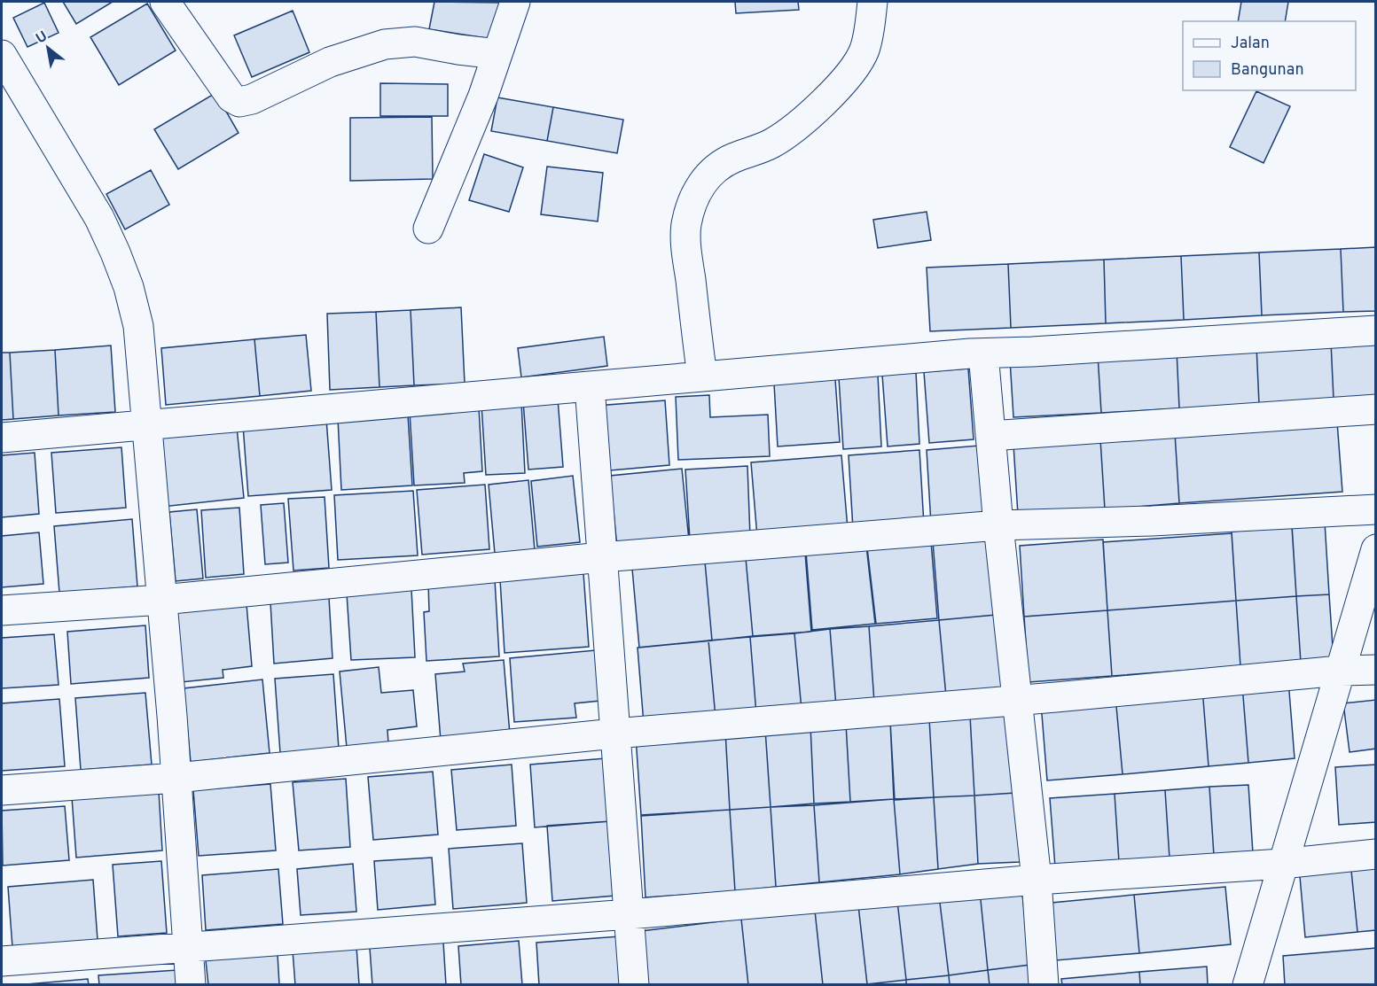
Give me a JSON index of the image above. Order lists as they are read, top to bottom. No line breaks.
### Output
{"legend":["Jalan","Bangunan"],"north":"top left"}
